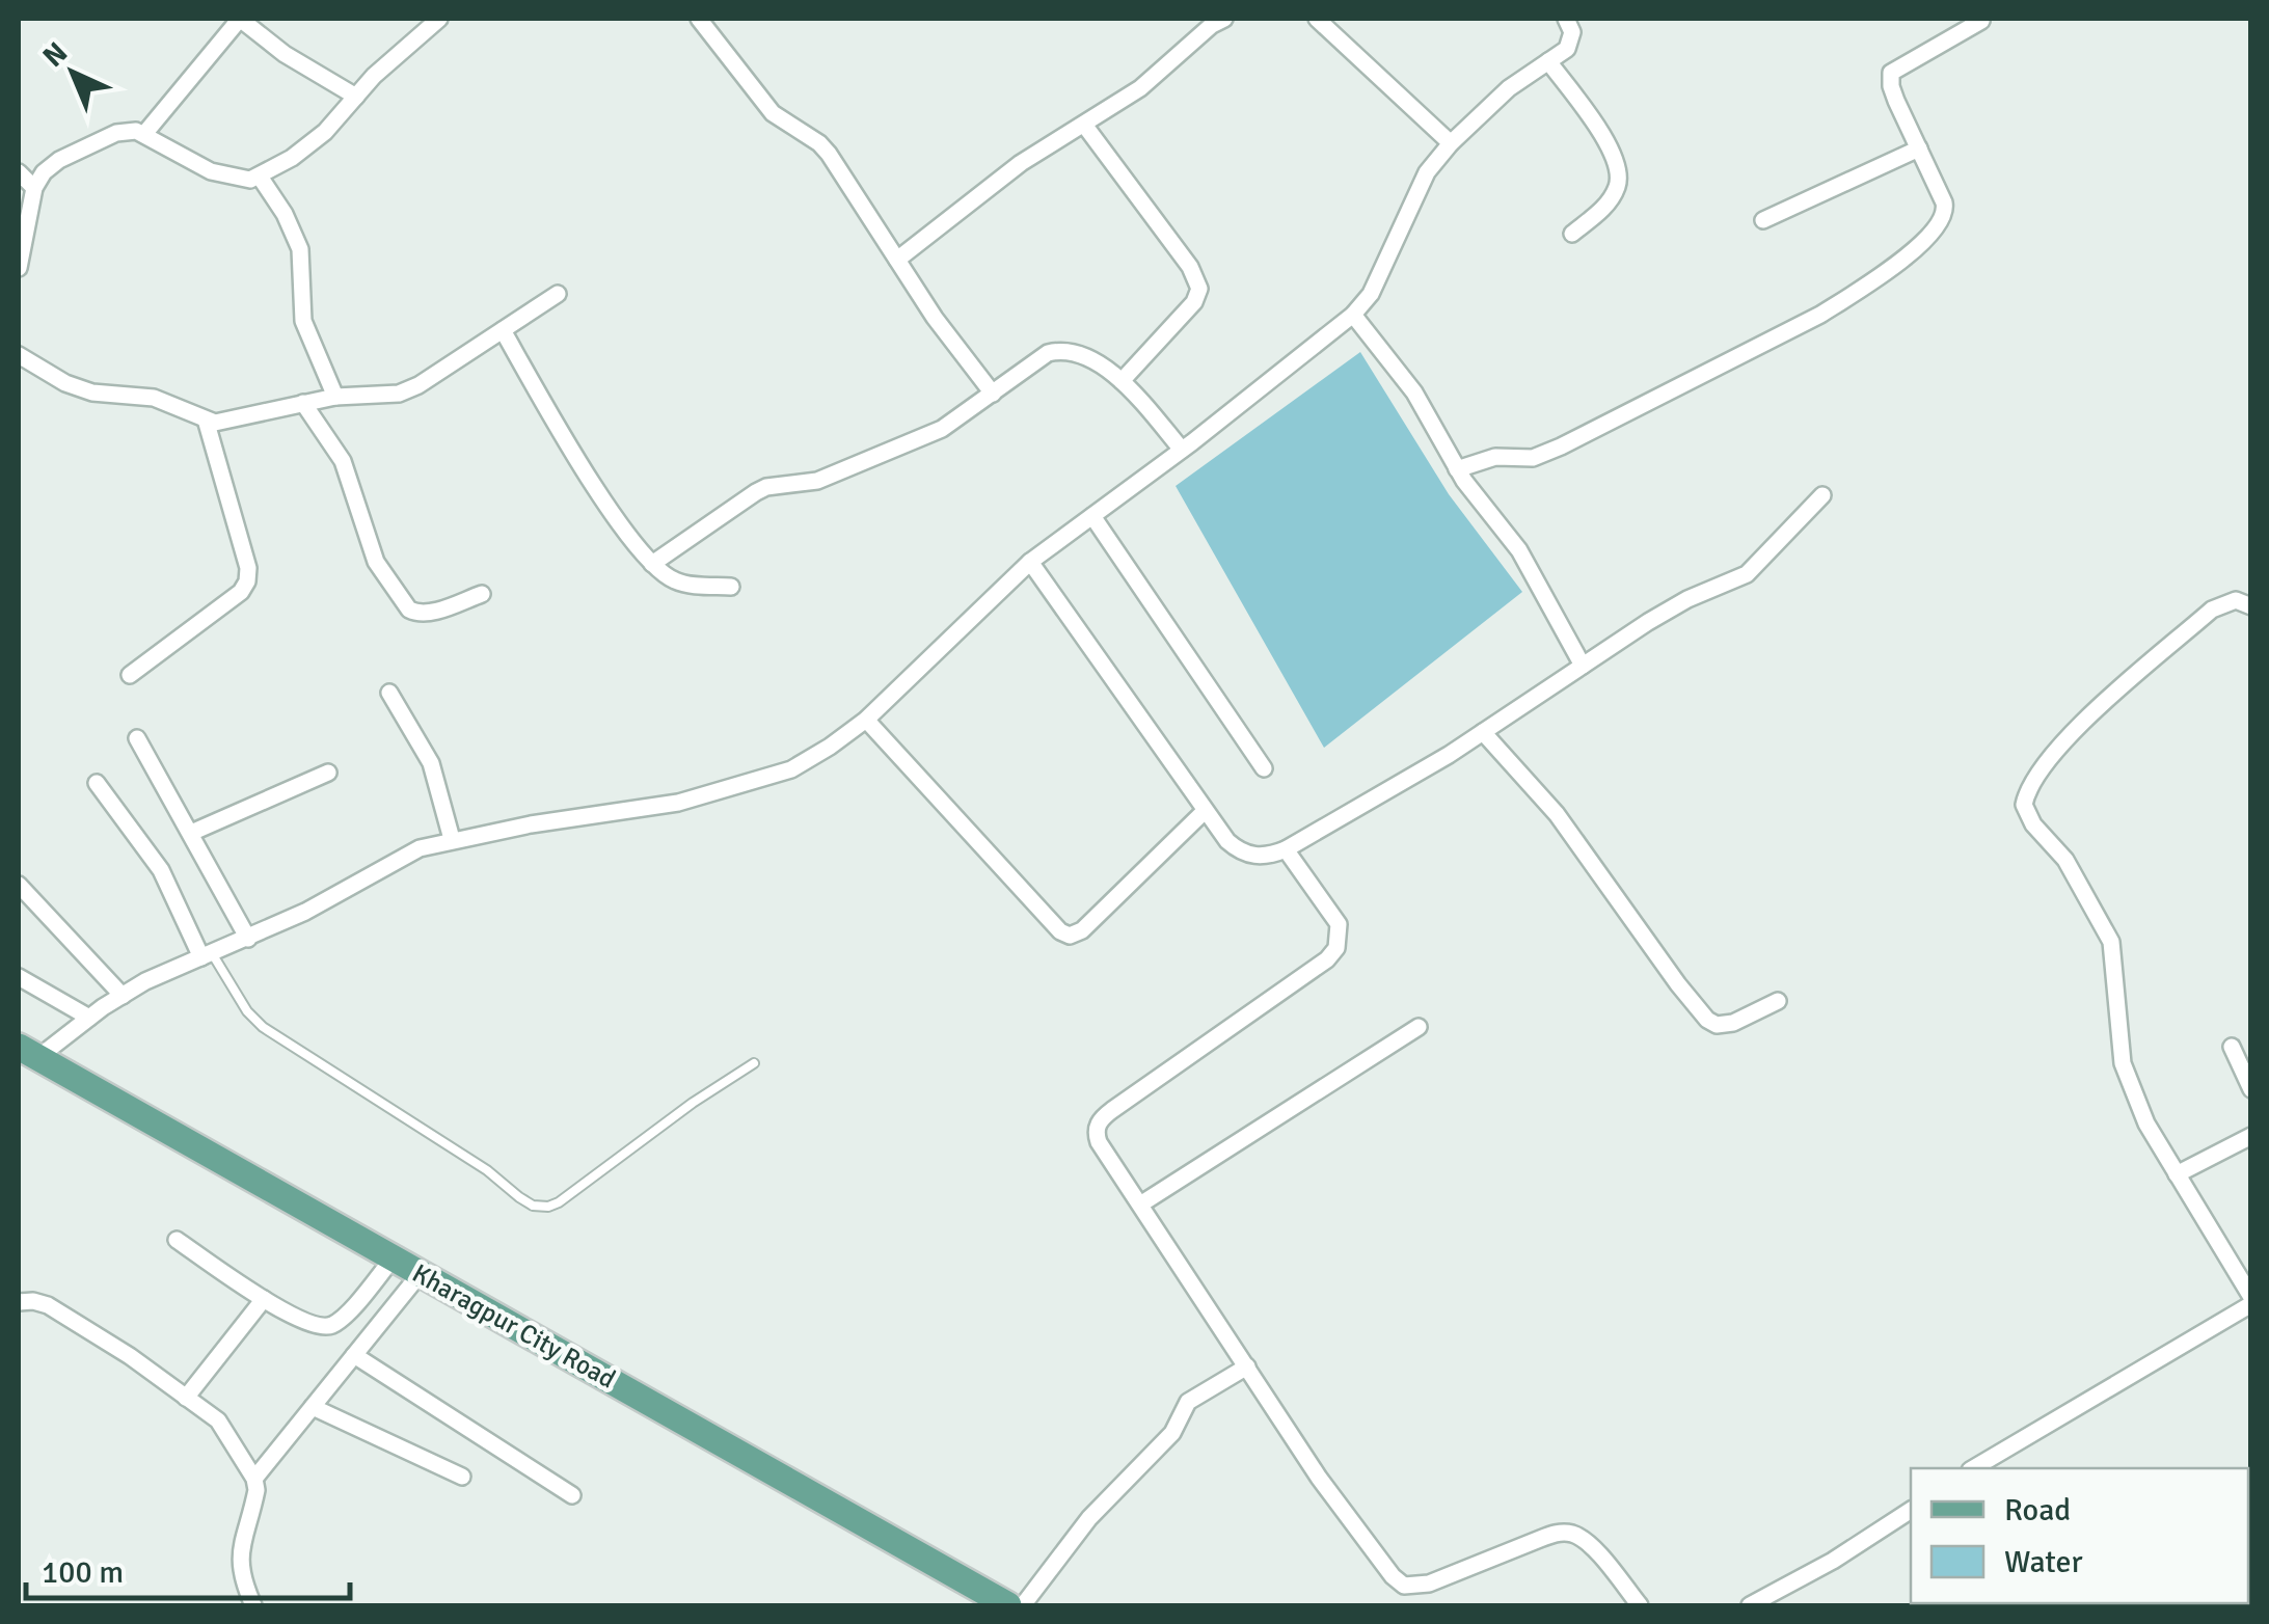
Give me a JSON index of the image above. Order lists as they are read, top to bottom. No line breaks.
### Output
{"streets":{"main road":["Kharagpur City Road"]},"legend":["Road","Water"],"scale_bar":"100 m","north":"top left"}
